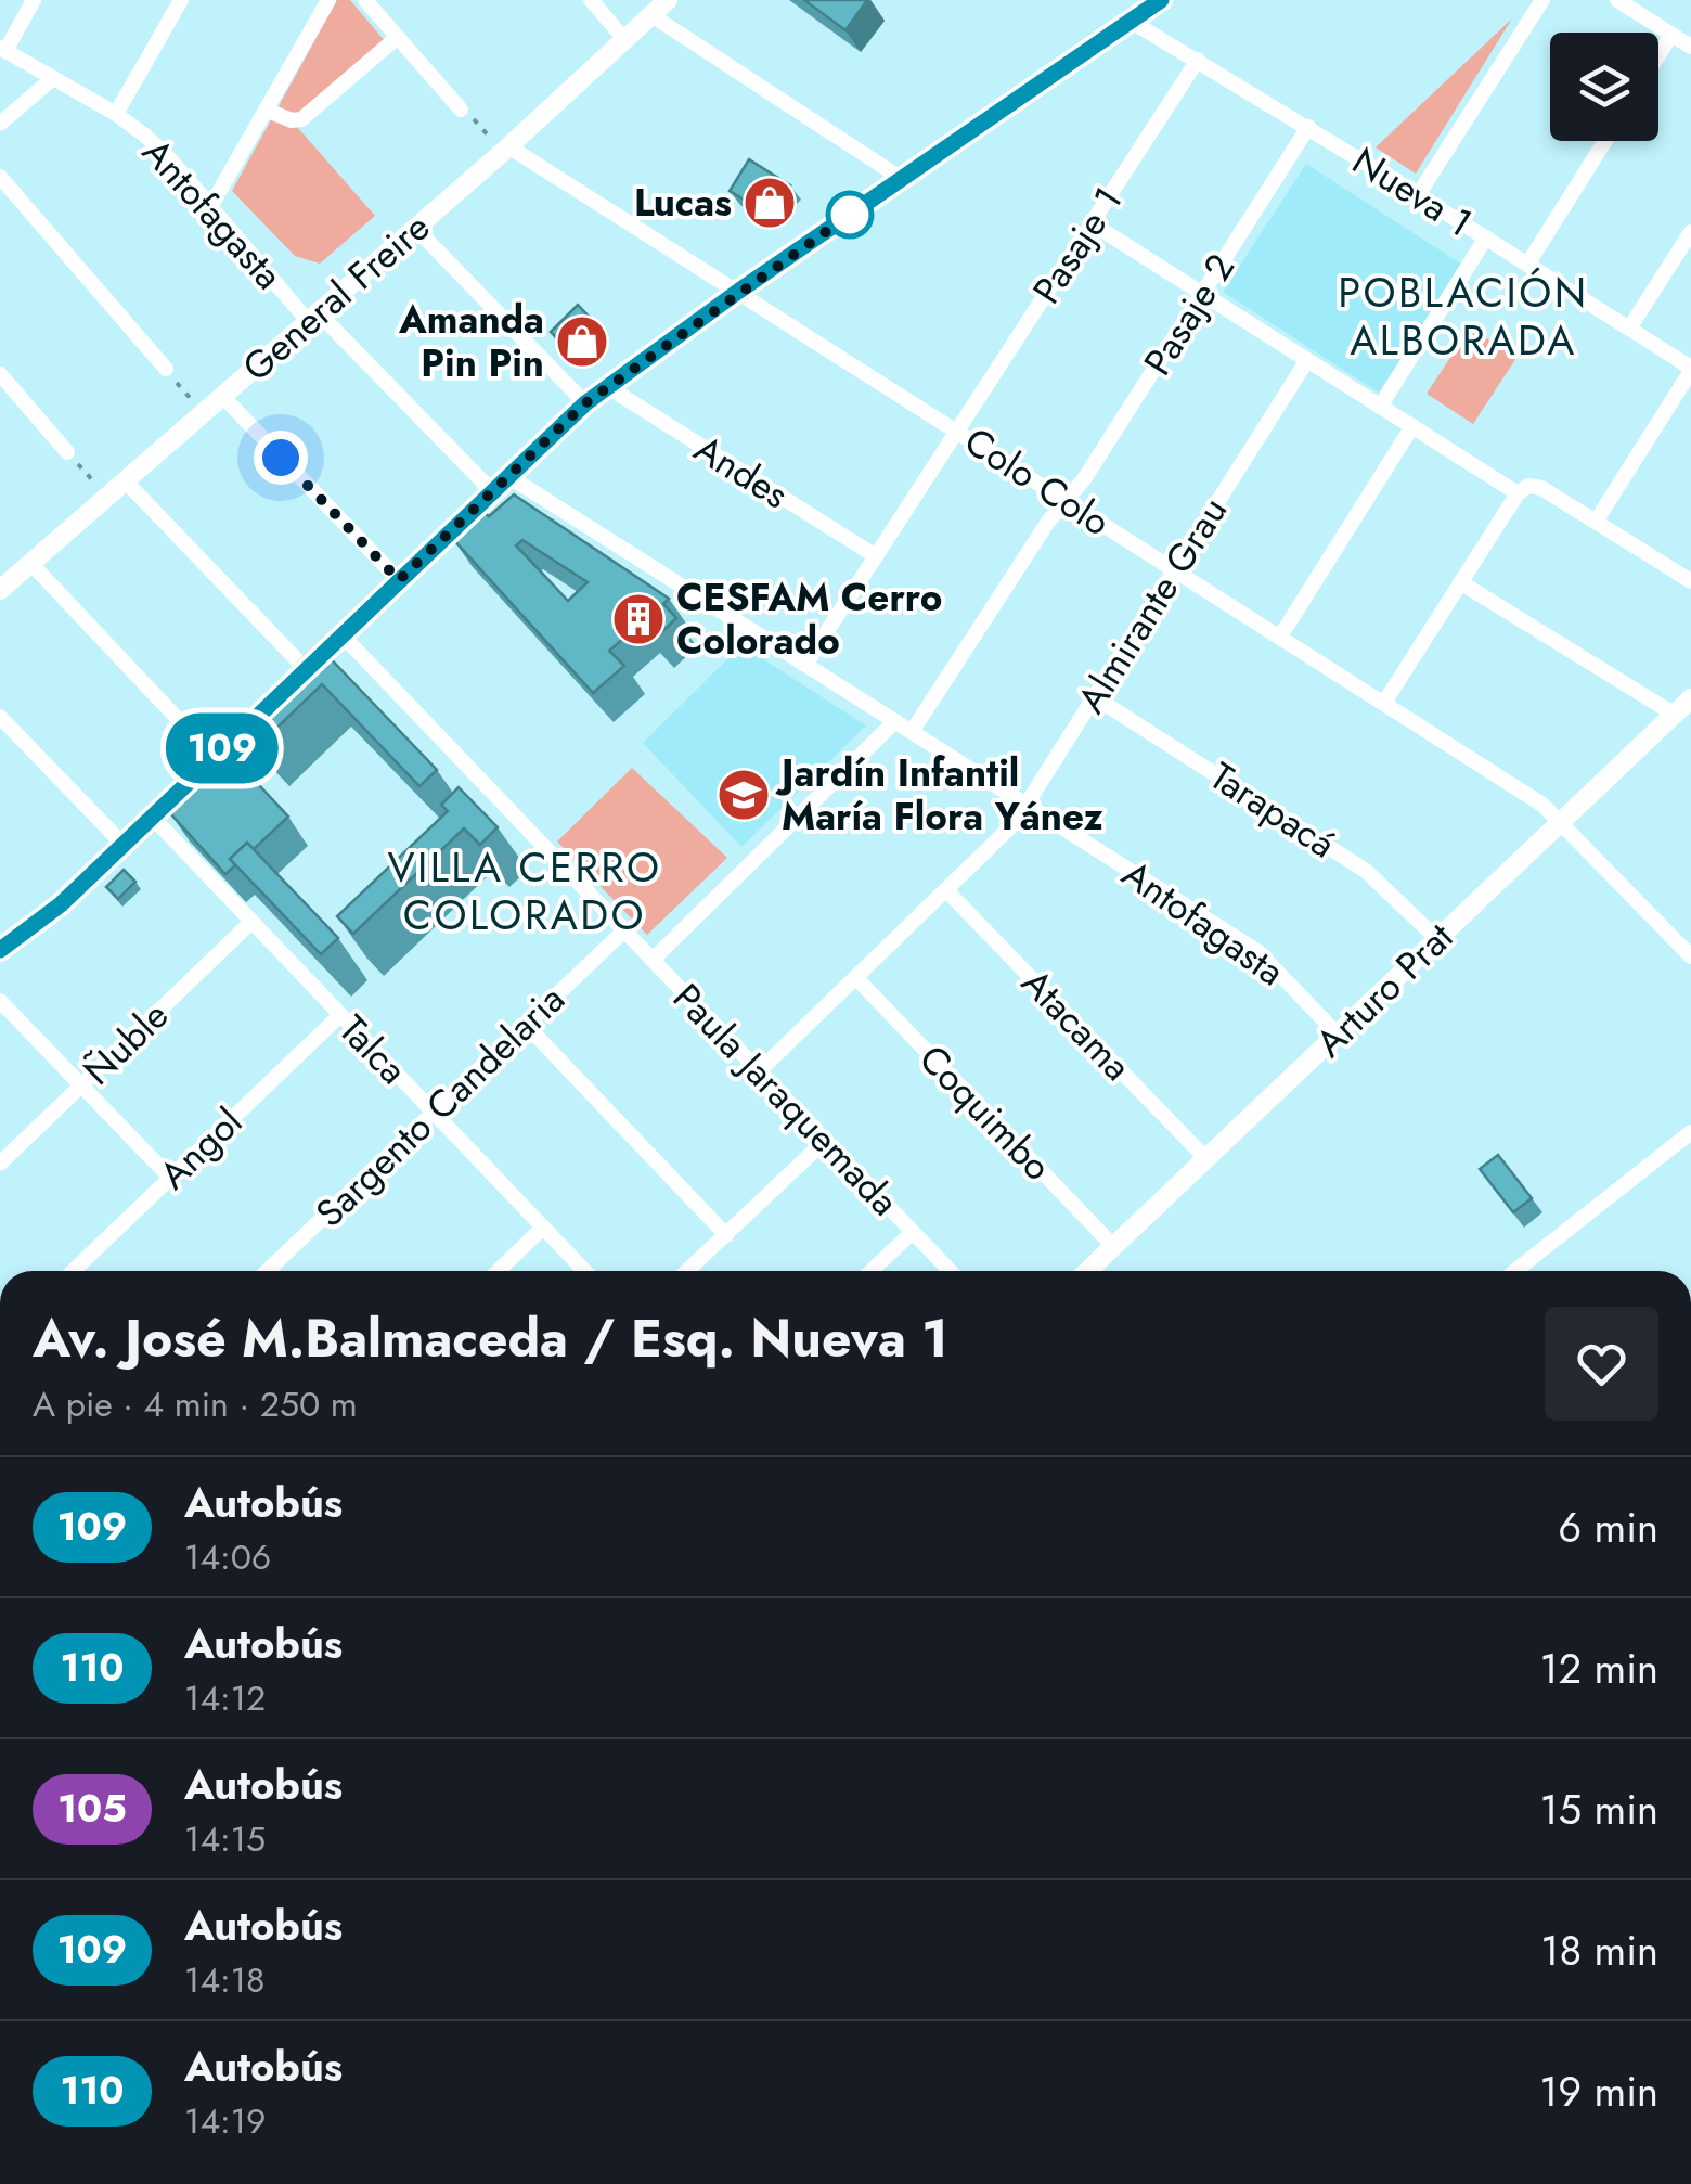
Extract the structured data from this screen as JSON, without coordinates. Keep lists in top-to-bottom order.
{
  "streets": {
    "street": [
      "Nueva 1",
      "Antofagasta",
      "Pasaje 1",
      "General Freire",
      "Pasaje 2",
      "Andes",
      "Colo Colo",
      "Almirante Grau",
      "Tarapacá",
      "Arturo Prat",
      "Atacama",
      "Ñuble",
      "Talca",
      "Paula Jaraquemada",
      "Sargento Candelaria",
      "Coquimbo",
      "Angol"
    ]
  },
  "crossings": [
    ["Nueva 1", "Pasaje 1"],
    ["Nueva 1", "Pasaje 2"],
    ["Antofagasta", "Pasaje 1"],
    ["Antofagasta", "General Freire"],
    ["Antofagasta", "Pasaje 2"],
    ["Antofagasta", "Almirante Grau"],
    ["Antofagasta", "Arturo Prat"],
    ["Pasaje 1", "Andes"],
    ["Pasaje 1", "Colo Colo"],
    ["General Freire", "Colo Colo"],
    ["Pasaje 2", "Colo Colo"],
    ["Colo Colo", "Almirante Grau"],
    ["Colo Colo", "Arturo Prat"],
    ["Almirante Grau", "Tarapacá"],
    ["Almirante Grau", "Atacama"],
    ["Almirante Grau", "Paula Jaraquemada"],
    ["Almirante Grau", "Coquimbo"],
    ["Tarapacá", "Arturo Prat"],
    ["Arturo Prat", "Atacama"],
    ["Arturo Prat", "Coquimbo"],
    ["Ñuble", "Talca"],
    ["Talca", "Sargento Candelaria"],
    ["Talca", "Angol"],
    ["Paula Jaraquemada", "Sargento Candelaria"]
  ],
  "districts": ["POBLACIÓN ALBORADA", "VILLA CERRO COLORADO"],
  "places": {
    "shop": ["Lucas", "Amanda Pin Pin"],
    "building": ["CESFAM Cerro Colorado"],
    "school or university": ["Jardín Infantil María Flora Yánez"]
  },
  "lines": ["bus line 109"],
  "page": {
    "on_map": "109",
    "heading": ["Av. José M.Balmaceda / Esq. Nueva 1", "A pie · 4 min · 250 m"],
    "list": [
      {
        "mark": "109",
        "name": "Autobús",
        "note": "14:06",
        "value": "6 min"
      },
      {
        "mark": "110",
        "name": "Autobús",
        "note": "14:12",
        "value": "12 min"
      },
      {
        "mark": "105",
        "name": "Autobús",
        "note": "14:15",
        "value": "15 min"
      },
      {
        "mark": "109",
        "name": "Autobús",
        "note": "14:18",
        "value": "18 min"
      },
      {
        "mark": "110",
        "name": "Autobús",
        "note": "14:19",
        "value": "19 min"
      }
    ]
  }
}
